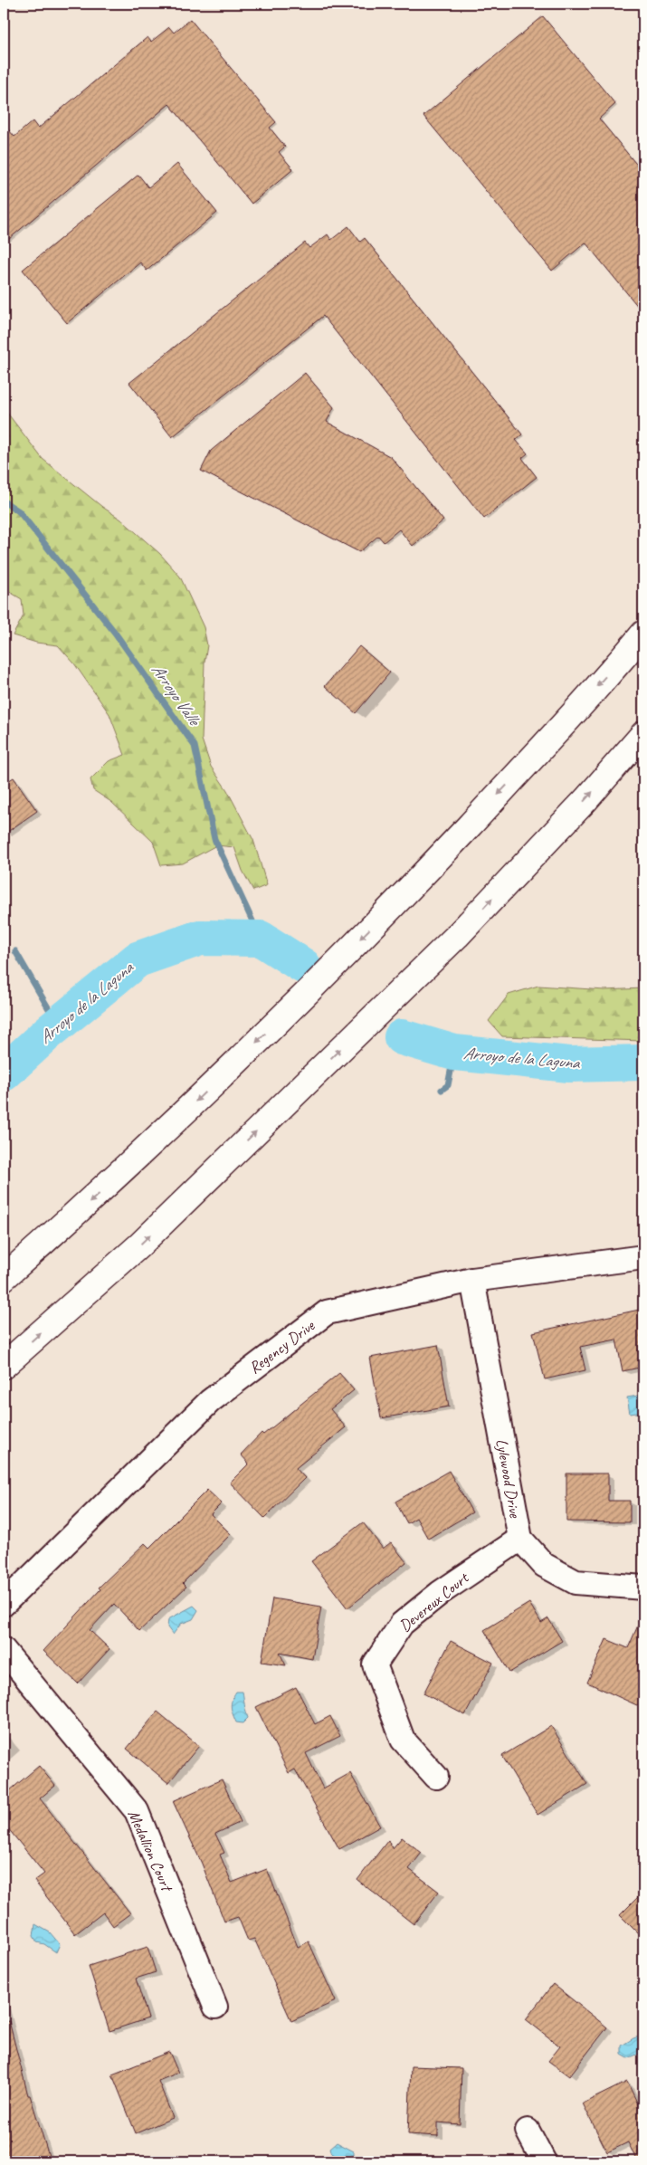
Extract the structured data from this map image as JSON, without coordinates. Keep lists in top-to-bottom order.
{
  "streets": {
    "street": [
      "Regency Drive",
      "Lylewood Drive",
      "Devereux Court",
      "Medallion Court"
    ]
  },
  "crossings": [
    ["Regency Drive", "Lylewood Drive"],
    ["Lylewood Drive", "Devereux Court"]
  ],
  "water": ["Arroyo Valle", "Arroyo de la Laguna"]
}
